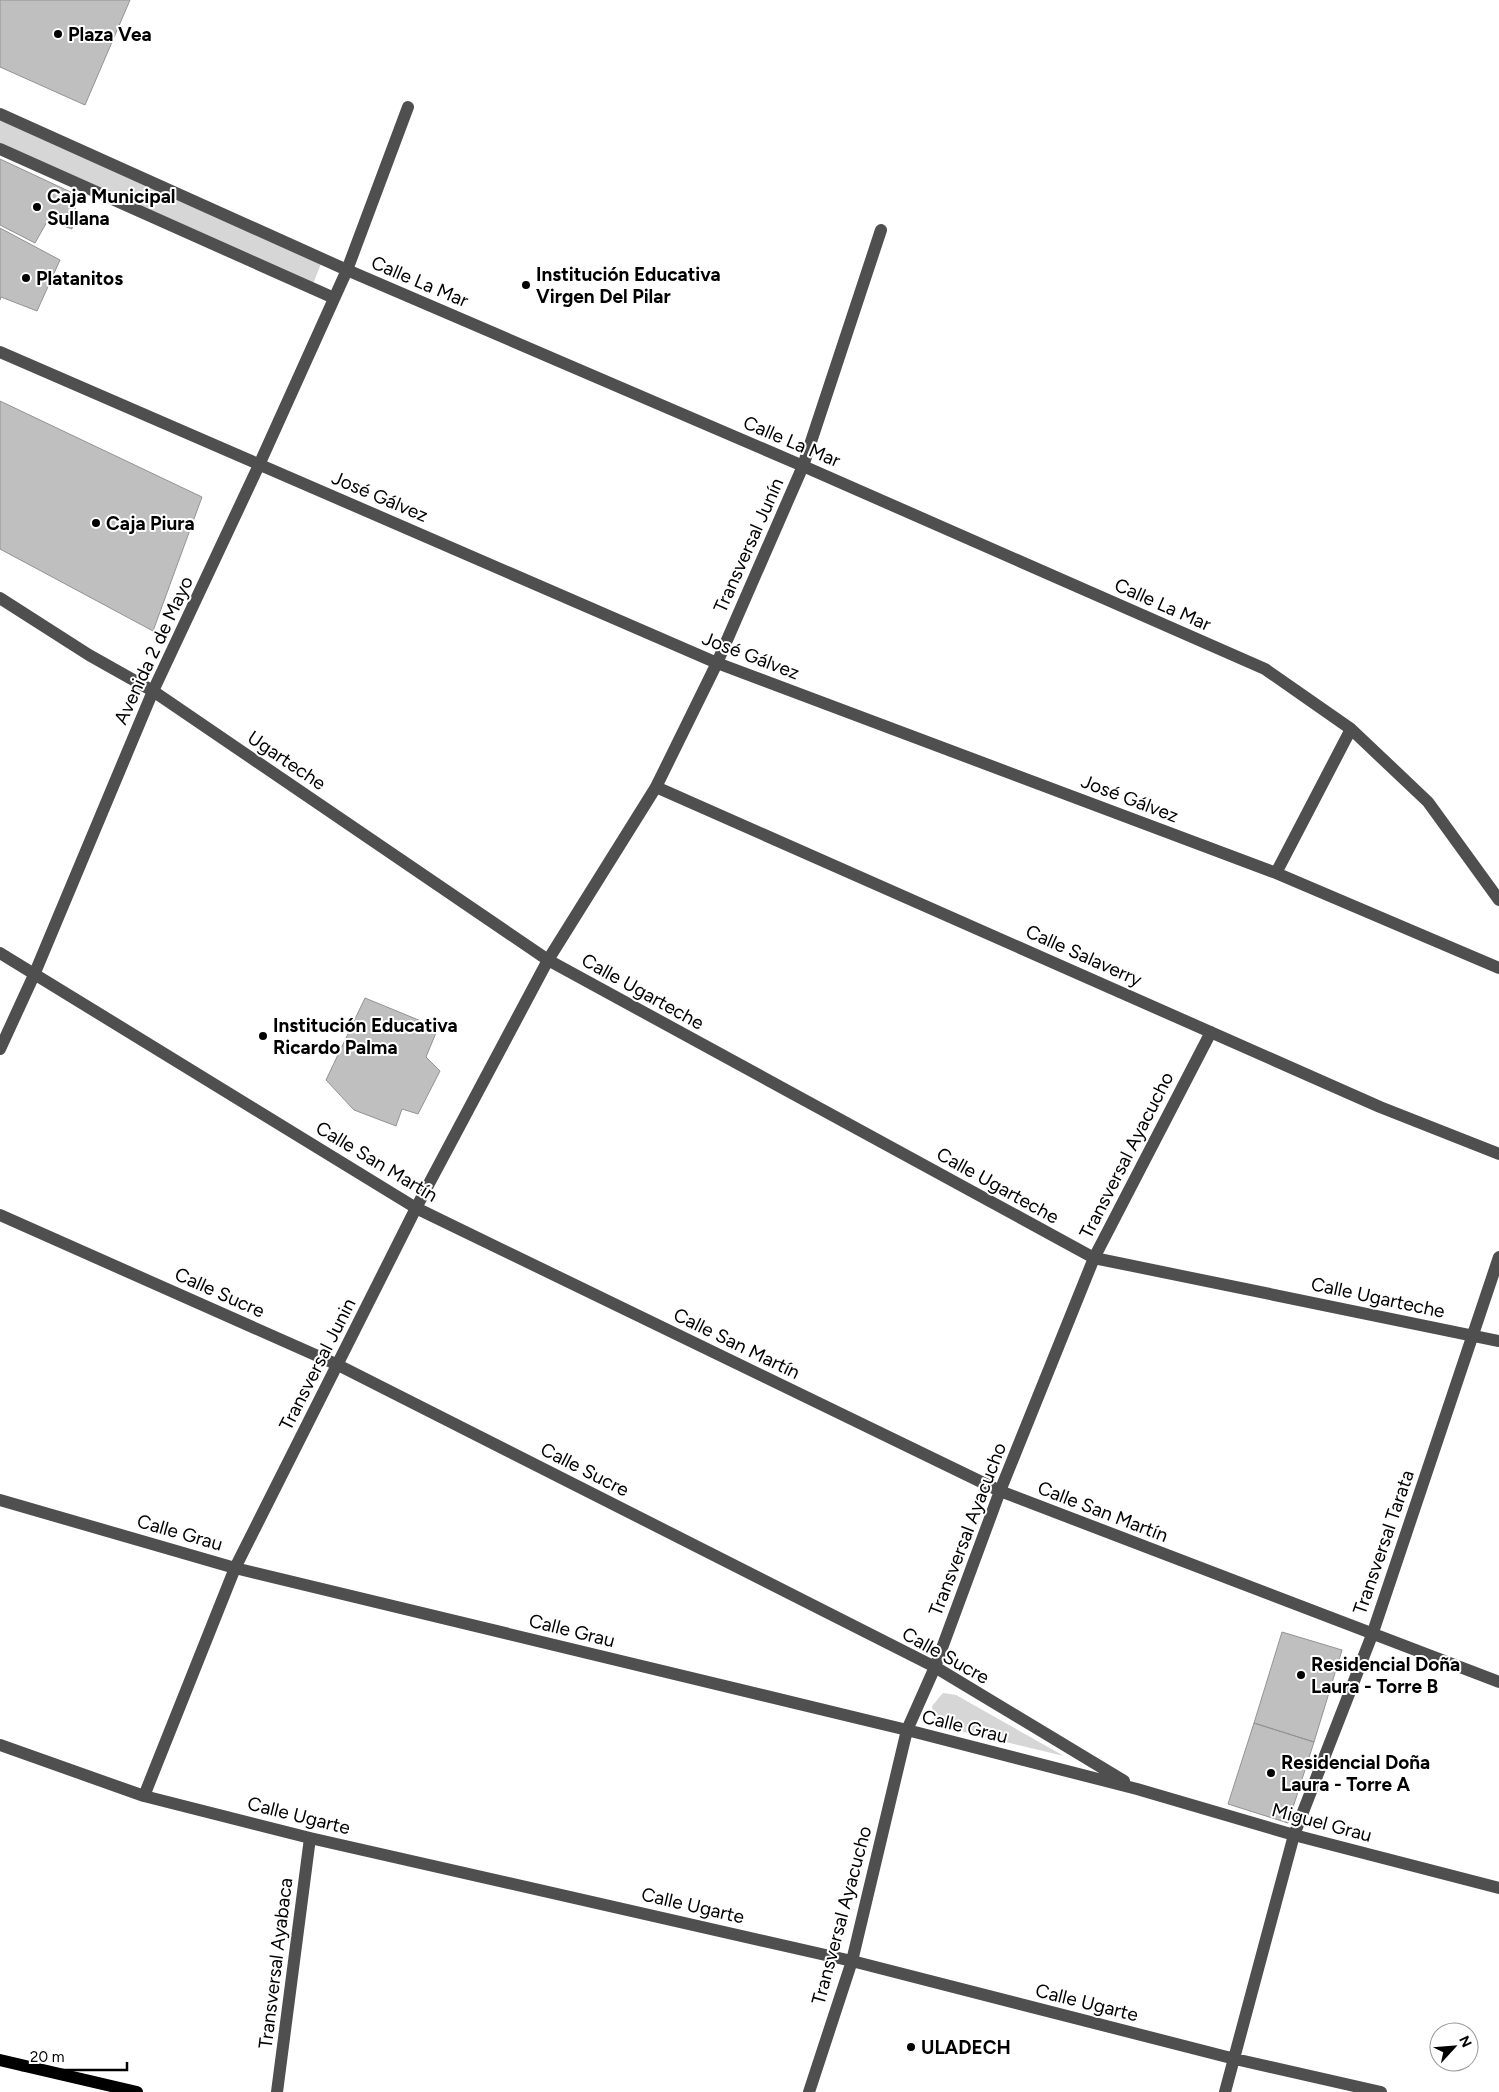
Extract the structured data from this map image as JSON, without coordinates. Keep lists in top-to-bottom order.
{
  "streets": {
    "street": [
      "Calle La Mar",
      "José Gálvez",
      "Transversal Junín",
      "Avenida 2 de Mayo",
      "Ugarteche",
      "Calle Salaverry",
      "Calle Ugarteche",
      "Transversal Ayacucho",
      "Calle San Martín",
      "Calle Sucre",
      "Transversal Junin",
      "Calle Grau",
      "Transversal Tarata",
      "Calle Ugarte",
      "Miguel Grau",
      "Transversal Ayabaca"
    ]
  },
  "crossings": [
    ["Calle La Mar", "Transversal Junín"],
    ["Calle La Mar", "Avenida 2 de Mayo"],
    ["José Gálvez", "Transversal Junín"],
    ["José Gálvez", "Avenida 2 de Mayo"],
    ["Transversal Junín", "Ugarteche"],
    ["Transversal Junín", "Calle Salaverry"],
    ["Transversal Junín", "Calle Ugarteche"],
    ["Transversal Junín", "Transversal Junin"],
    ["Avenida 2 de Mayo", "Ugarteche"],
    ["Avenida 2 de Mayo", "Calle San Martín"],
    ["Ugarteche", "Calle Ugarteche"],
    ["Ugarteche", "Transversal Junin"],
    ["Calle Salaverry", "Transversal Ayacucho"],
    ["Calle Ugarteche", "Transversal Ayacucho"],
    ["Calle Ugarteche", "Transversal Junin"],
    ["Calle Ugarteche", "Transversal Tarata"],
    ["Transversal Ayacucho", "Calle San Martín"],
    ["Transversal Ayacucho", "Calle Sucre"],
    ["Transversal Ayacucho", "Calle Grau"],
    ["Transversal Ayacucho", "Calle Ugarte"],
    ["Calle San Martín", "Transversal Junin"],
    ["Calle San Martín", "Transversal Tarata"],
    ["Calle Sucre", "Transversal Junin"],
    ["Calle Sucre", "Calle Grau"],
    ["Calle Sucre", "Miguel Grau"],
    ["Transversal Junin", "Calle Grau"],
    ["Transversal Junin", "Calle Ugarte"],
    ["Calle Grau", "Miguel Grau"],
    ["Transversal Tarata", "Calle Ugarte"],
    ["Transversal Tarata", "Miguel Grau"],
    ["Calle Ugarte", "Transversal Ayabaca"]
  ],
  "places": [
    "Plaza Vea",
    "Caja Municipal Sullana",
    "Platanitos",
    "Institución Educativa Virgen Del Pilar",
    "Caja Piura",
    "Institución Educativa Ricardo Palma",
    "Residencial Doña Laura - Torre B",
    "Residencial Doña Laura - Torre A",
    "ULADECH"
  ],
  "scale_bar": "20 m",
  "north": "top right"
}
